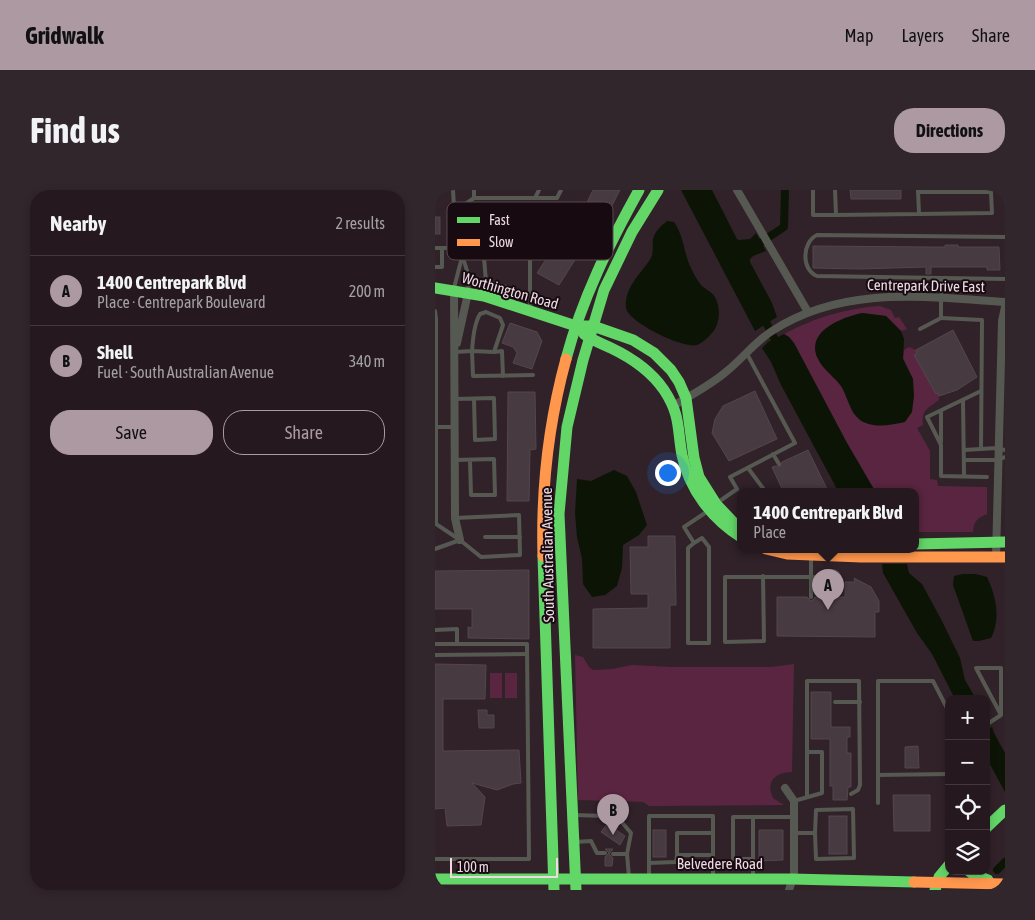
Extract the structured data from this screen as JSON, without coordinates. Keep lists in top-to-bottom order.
{
  "streets": {
    "main road": ["Worthington Road", "South Australian Avenue", "Belvedere Road"],
    "street": ["Centrepark Drive East"]
  },
  "crossings": [
    ["Worthington Road", "South Australian Avenue"],
    ["South Australian Avenue", "Belvedere Road"]
  ],
  "legend": ["Fast", "Slow"],
  "scale_bar": "100 m",
  "page": {
    "header": "Gridwalk",
    "nav": ["Map", "Layers", "Share"],
    "buttons": [
      "Directions",
      ["Save", "Share"]
    ],
    "title": "Find us",
    "heading": ["Nearby", "2 results"],
    "list": [
      {
        "mark": "A",
        "name": "1400 Centrepark Blvd",
        "note": "Place · Centrepark Boulevard",
        "value": "200 m"
      },
      {
        "mark": "B",
        "name": "Shell",
        "note": "Fuel · South Australian Avenue",
        "value": "340 m"
      }
    ],
    "popup": ["1400 Centrepark Blvd", "Place"],
    "pins": ["A", "B"],
    "map_buttons": ["+", "−"],
    "scale": "100 m"
  }
}
